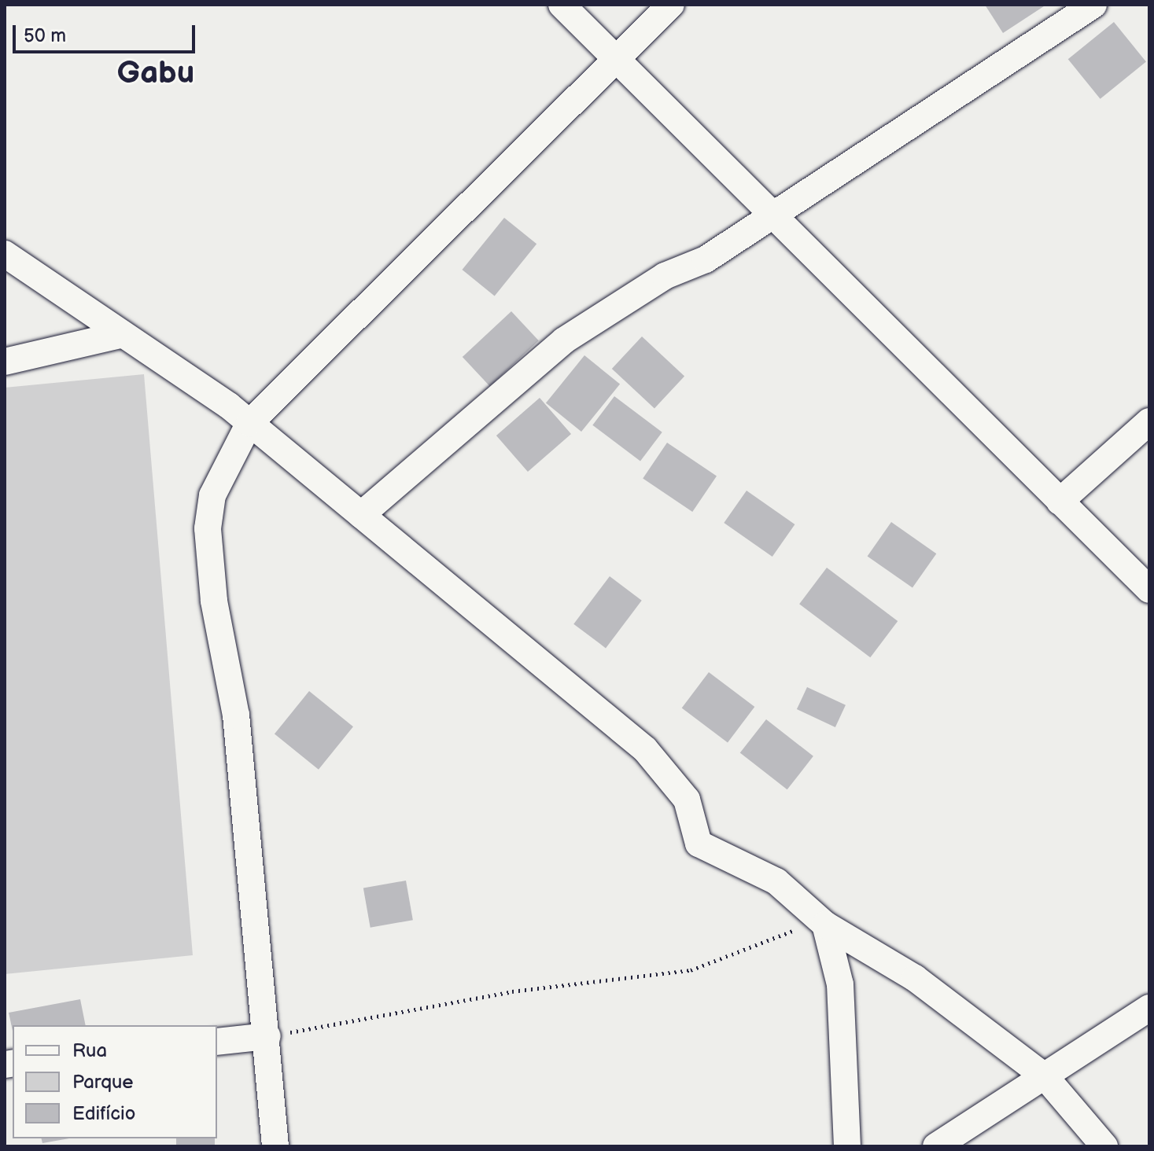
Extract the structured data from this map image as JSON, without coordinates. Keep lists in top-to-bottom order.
{
  "districts": ["Gabu"],
  "legend": ["Rua", "Parque", "Edifício"],
  "scale_bar": "50 m"
}
